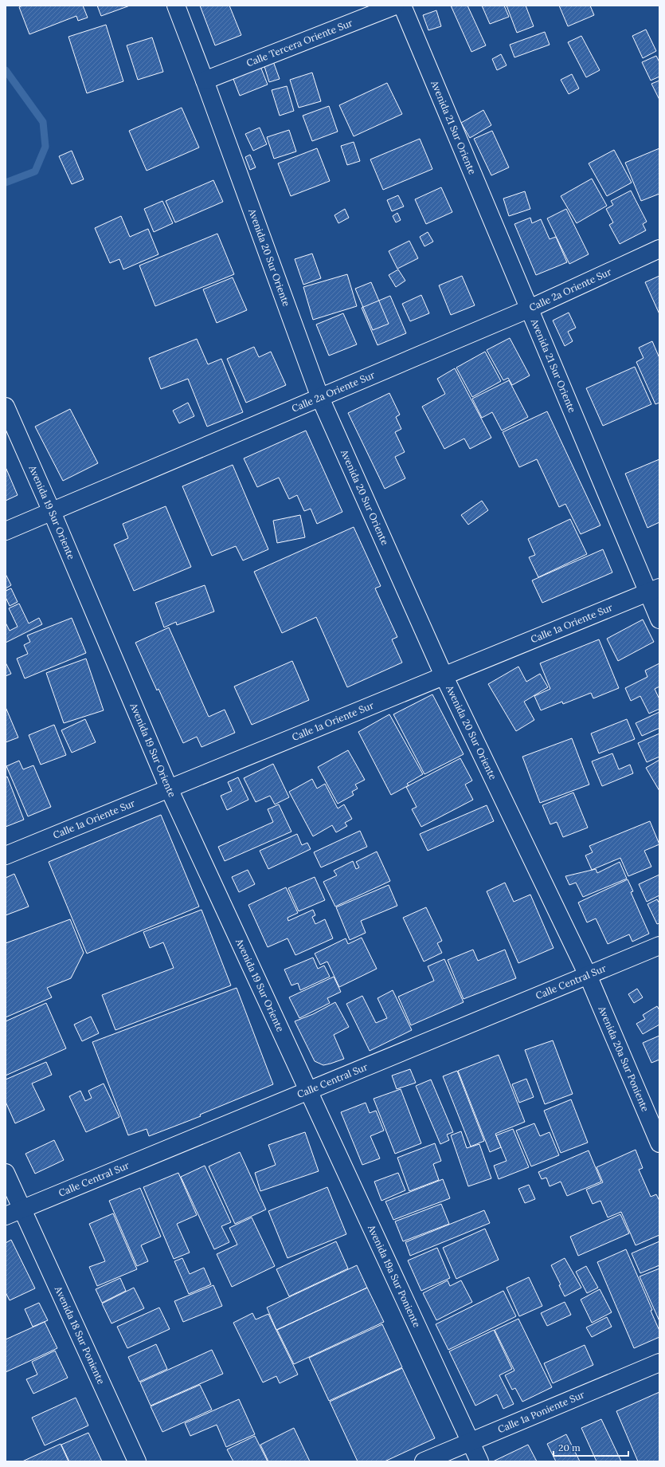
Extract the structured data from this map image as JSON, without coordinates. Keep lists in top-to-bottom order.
{
  "streets": {
    "street": [
      "Calle Tercera Oriente Sur",
      "Avenida 21 Sur Oriente",
      "Avenida 20 Sur Oriente",
      "Calle 2a Oriente Sur",
      "Avenida 19 Sur Oriente",
      "Calle 1a Oriente Sur",
      "Calle Central Sur",
      "Avenida 20a Sur Poniente",
      "Avenida 19a Sur Poniente",
      "Avenida 18 Sur Poniente",
      "Calle 1a Poniente Sur"
    ]
  },
  "crossings": [
    ["Calle Tercera Oriente Sur", "Avenida 20 Sur Oriente"],
    ["Avenida 21 Sur Oriente", "Calle 2a Oriente Sur"],
    ["Avenida 21 Sur Oriente", "Calle 1a Oriente Sur"],
    ["Avenida 20 Sur Oriente", "Calle 2a Oriente Sur"],
    ["Avenida 20 Sur Oriente", "Calle 1a Oriente Sur"],
    ["Avenida 20 Sur Oriente", "Calle Central Sur"],
    ["Avenida 20 Sur Oriente", "Avenida 20a Sur Poniente"],
    ["Calle 2a Oriente Sur", "Avenida 19 Sur Oriente"],
    ["Avenida 19 Sur Oriente", "Calle 1a Oriente Sur"],
    ["Avenida 19 Sur Oriente", "Calle Central Sur"],
    ["Avenida 19 Sur Oriente", "Avenida 19a Sur Poniente"],
    ["Calle Central Sur", "Avenida 20a Sur Poniente"],
    ["Calle Central Sur", "Avenida 19a Sur Poniente"],
    ["Calle Central Sur", "Avenida 18 Sur Poniente"],
    ["Avenida 19a Sur Poniente", "Calle 1a Poniente Sur"]
  ],
  "scale_bar": "20 m"
}
